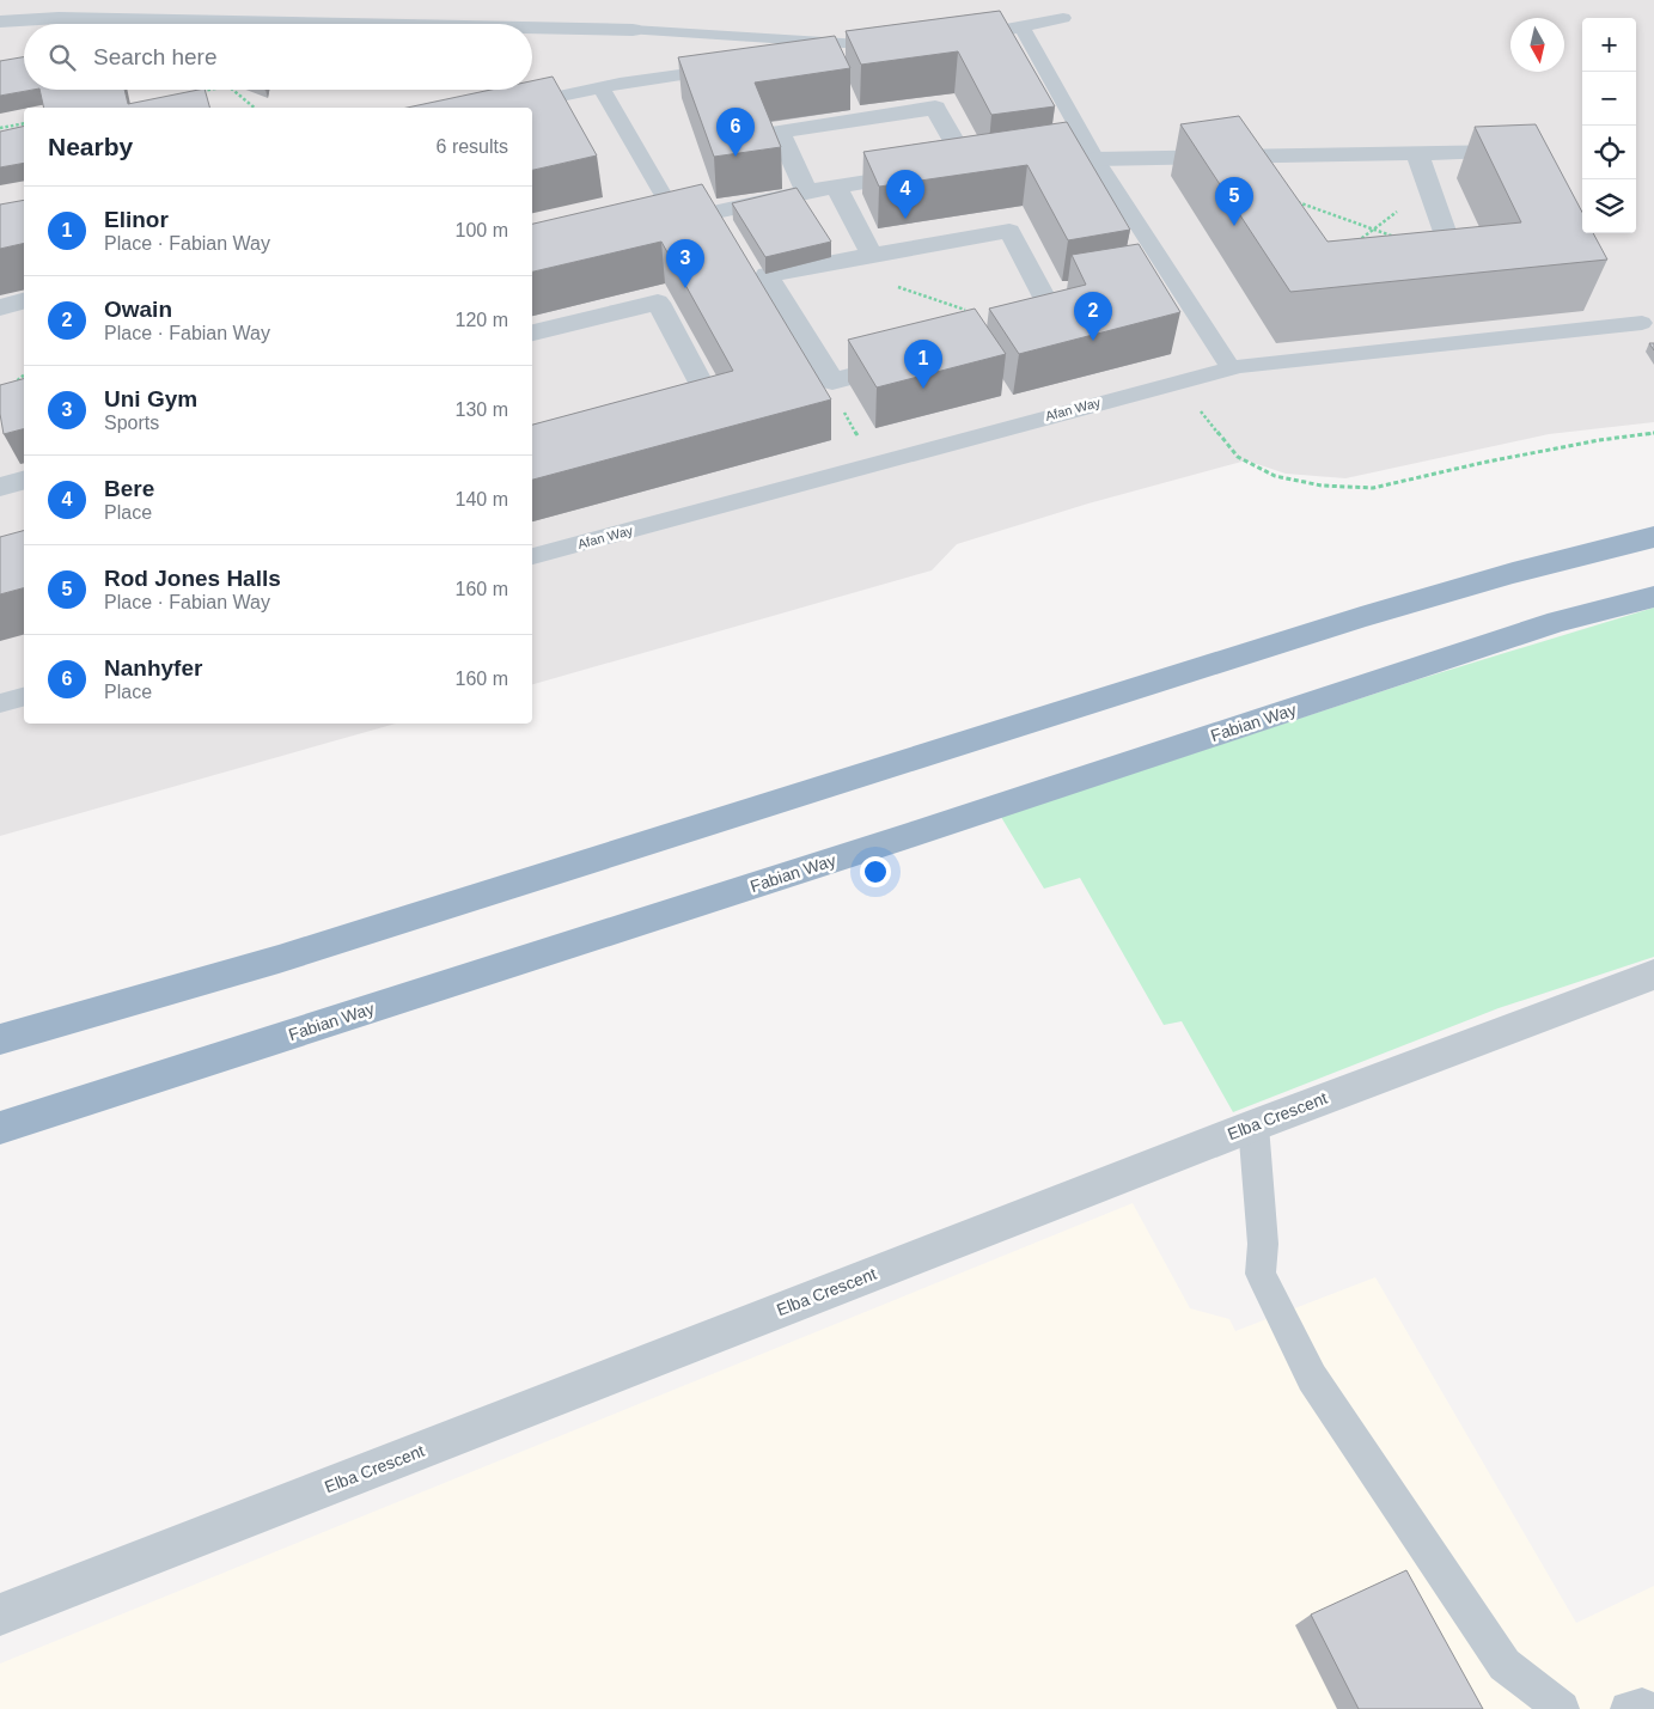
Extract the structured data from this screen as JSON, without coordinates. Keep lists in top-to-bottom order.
{
  "streets": {
    "highway": ["Fabian Way"],
    "street": ["Elba Crescent"],
    "lane": ["Afan Way"]
  },
  "north": "bottom",
  "page": {
    "map_buttons": ["+", "−"],
    "search": "Search here",
    "pins": [
      "6",
      "4",
      "5",
      "3",
      "2",
      "1"
    ],
    "heading": ["Nearby", "6 results"],
    "list": [
      {
        "mark": "1",
        "name": "Elinor",
        "note": "Place · Fabian Way",
        "value": "100 m"
      },
      {
        "mark": "2",
        "name": "Owain",
        "note": "Place · Fabian Way",
        "value": "120 m"
      },
      {
        "mark": "3",
        "name": "Uni Gym",
        "note": "Sports",
        "value": "130 m"
      },
      {
        "mark": "4",
        "name": "Bere",
        "note": "Place",
        "value": "140 m"
      },
      {
        "mark": "5",
        "name": "Rod Jones Halls",
        "note": "Place · Fabian Way",
        "value": "160 m"
      },
      {
        "mark": "6",
        "name": "Nanhyfer",
        "note": "Place",
        "value": "160 m"
      }
    ]
  }
}
